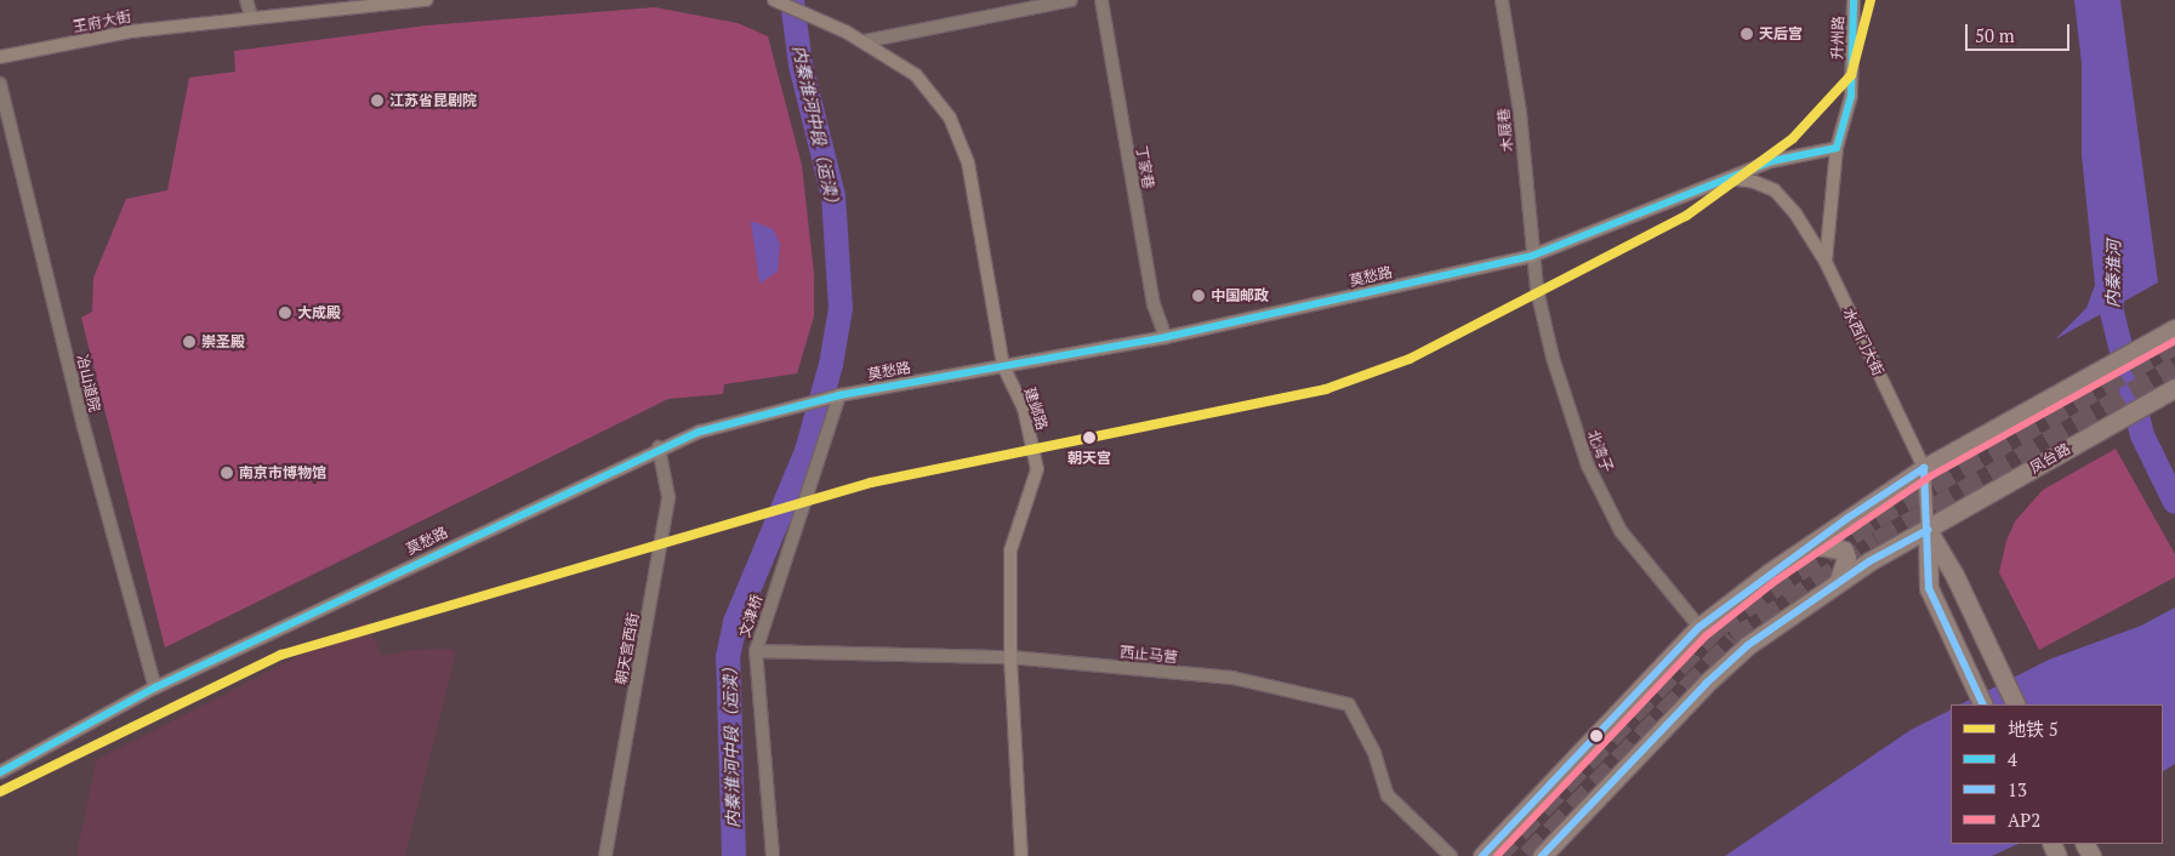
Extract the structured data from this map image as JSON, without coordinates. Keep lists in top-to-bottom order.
{
  "streets": {
    "main road": [
      "王府大街",
      "升州路",
      "莫愁路",
      "水西门大街",
      "建邺路",
      "凤台路"
    ],
    "street": [
      "木屐巷",
      "丁家巷",
      "冶山道院",
      "北湾子",
      "文津桥",
      "朝天宫西街",
      "西止马营"
    ]
  },
  "crossings": [
    ["升州路", "莫愁路"],
    ["木屐巷", "莫愁路"],
    ["木屐巷", "北湾子"],
    ["丁家巷", "莫愁路"],
    ["莫愁路", "水西门大街"],
    ["莫愁路", "冶山道院"],
    ["莫愁路", "建邺路"],
    ["莫愁路", "北湾子"],
    ["莫愁路", "文津桥"],
    ["莫愁路", "朝天宫西街"],
    ["水西门大街", "凤台路"],
    ["建邺路", "西止马营"],
    ["文津桥", "西止马营"]
  ],
  "water": ["内秦淮河中段（运渎）", "内秦淮河"],
  "places": [
    "天后宫",
    "江苏省昆剧院",
    "中国邮政",
    "大成殿",
    "崇圣殿",
    "朝天宫",
    "南京市博物馆"
  ],
  "lines": [
    "metro line 5",
    "transit line 4",
    "transit line AP2",
    "transit line 13"
  ],
  "legend": [
    "地铁 5",
    "4",
    "13",
    "AP2"
  ],
  "scale_bar": "50 m"
}
